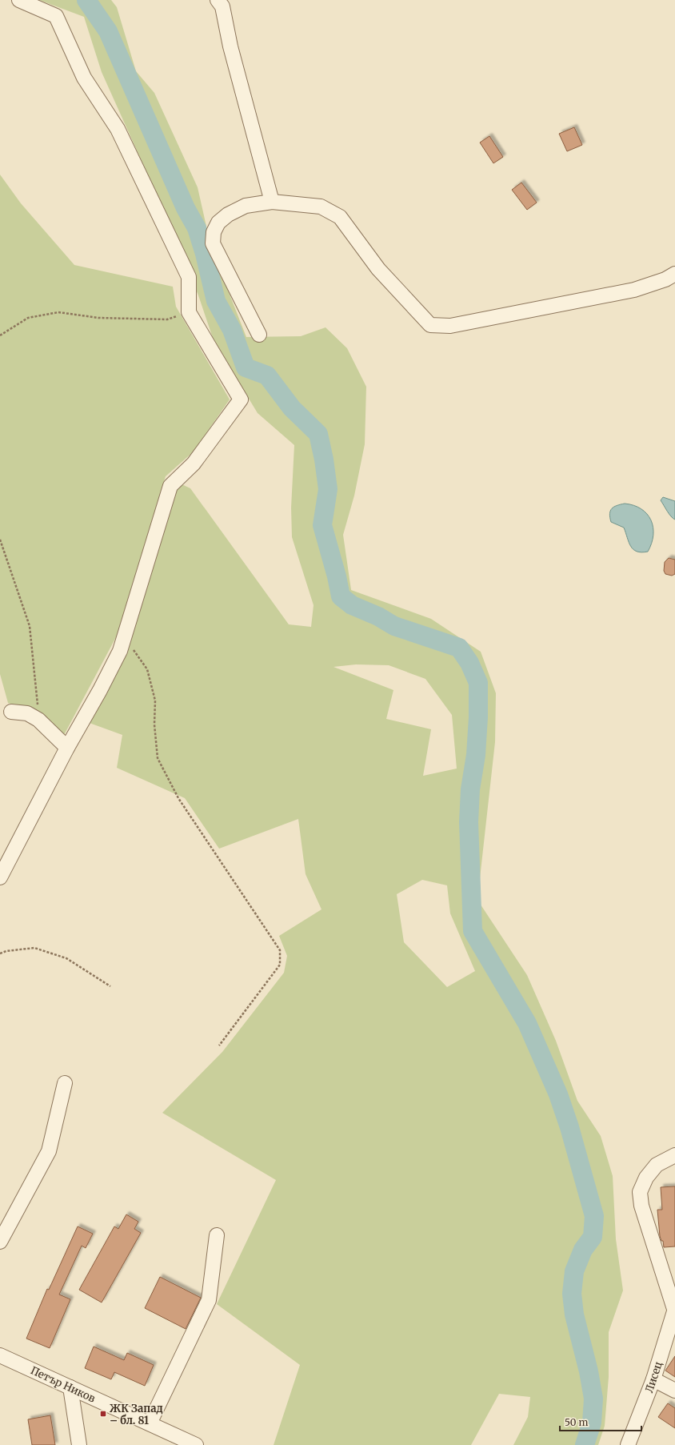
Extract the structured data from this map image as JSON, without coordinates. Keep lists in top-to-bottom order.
{
  "streets": {
    "street": ["Лисец", "Петър Ников"]
  },
  "places": {
    "transit": ["ЖК Запад – бл. 81"]
  },
  "scale_bar": "50 m"
}
